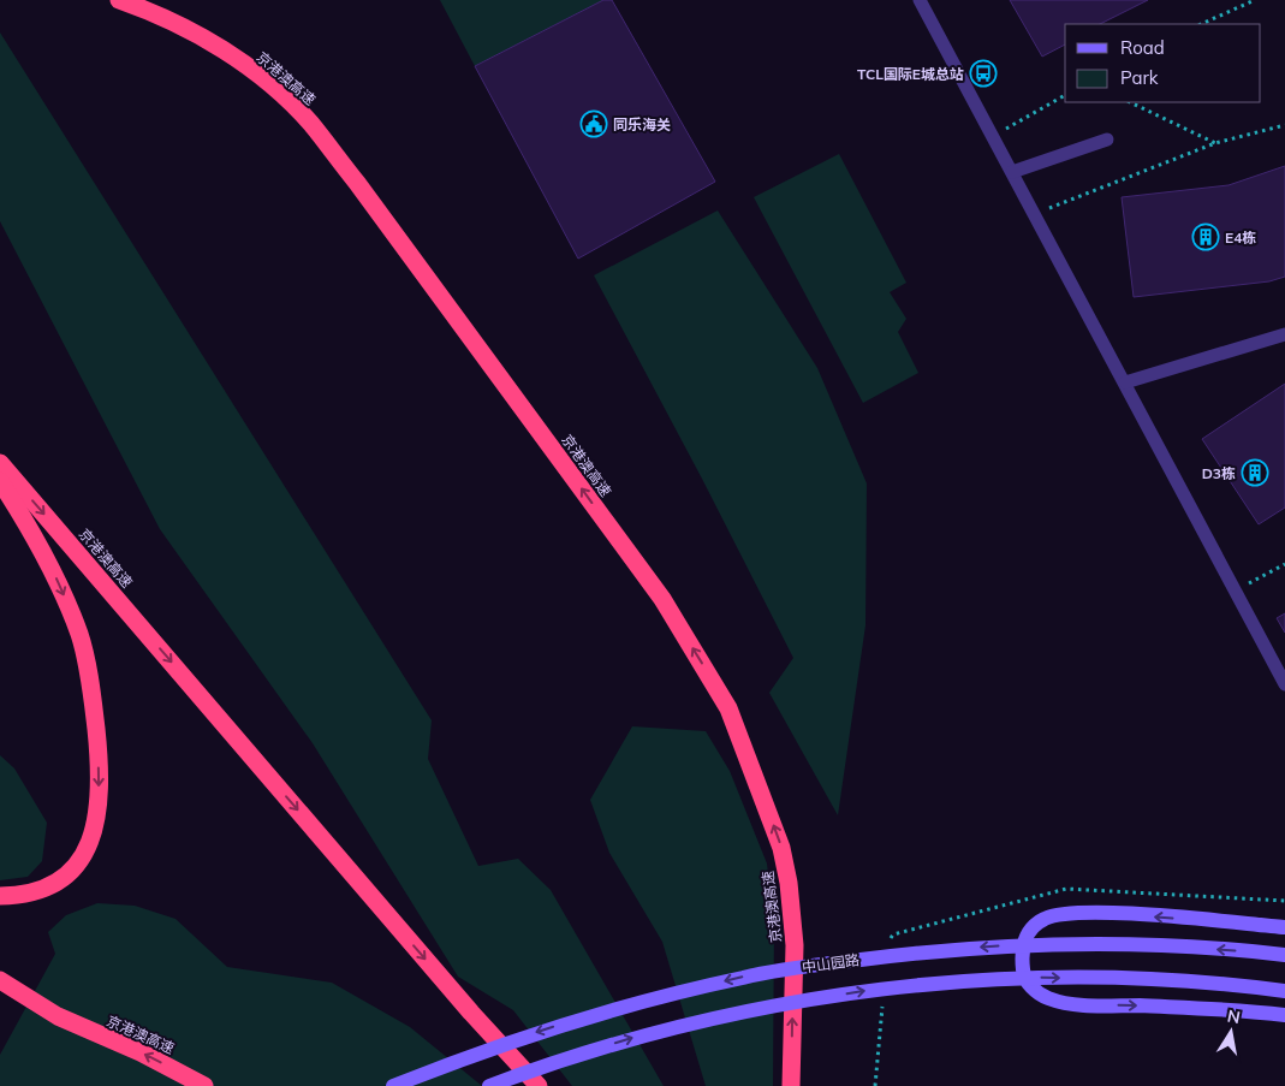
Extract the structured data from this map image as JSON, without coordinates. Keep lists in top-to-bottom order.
{
  "streets": {
    "highway": ["京港澳高速"],
    "main road": ["中山园路"]
  },
  "places": {
    "bus stop": ["TCL国际E城总站"],
    "public building": ["同乐海关"],
    "building": ["E4栋", "D3栋"]
  },
  "legend": ["Road", "Park"],
  "north": "top"
}
